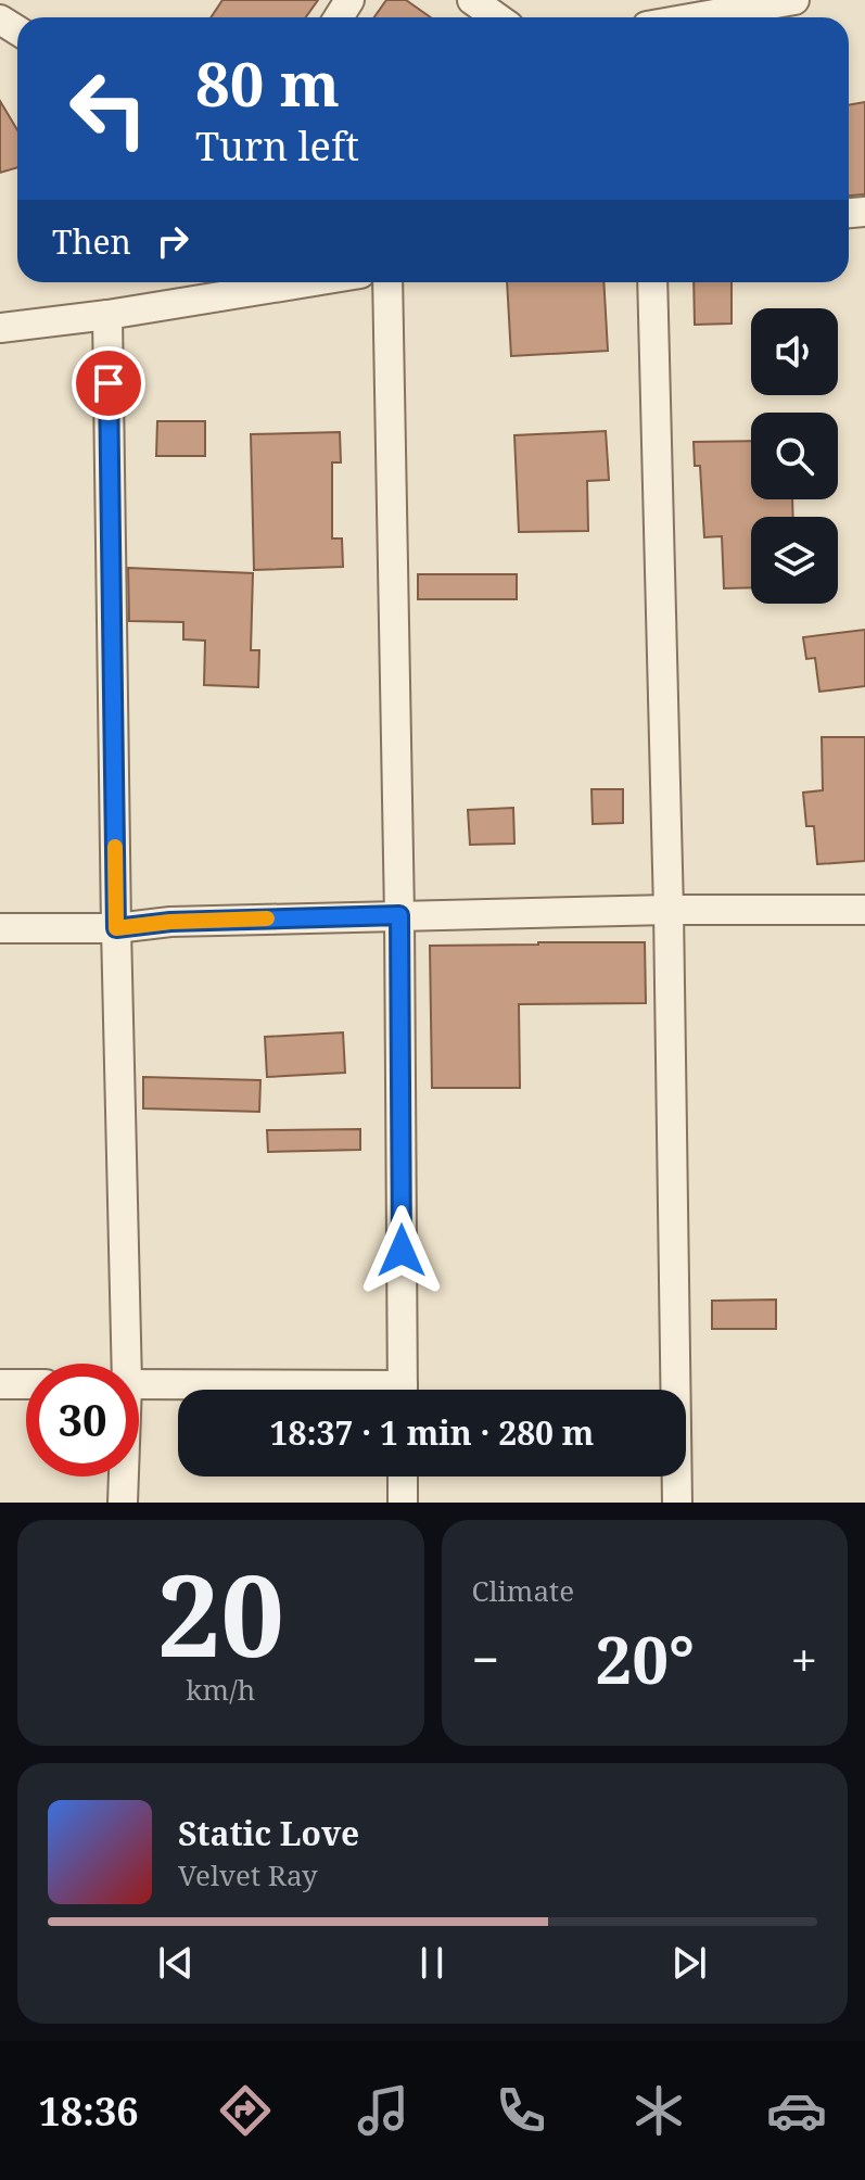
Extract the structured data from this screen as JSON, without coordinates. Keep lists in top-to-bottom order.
{
  "page": {
    "turn": ["80 m", "Turn left"],
    "then": "Then",
    "limit": "30",
    "trip": "18:37 · 1 min · 280 m",
    "tile": [
      ["20", "km/h"],
      "Climate"
    ],
    "heat": ["−", "20°", "+"],
    "song": ["Static Love", "Velvet Ray"],
    "tabs": "18:36"
  }
}
